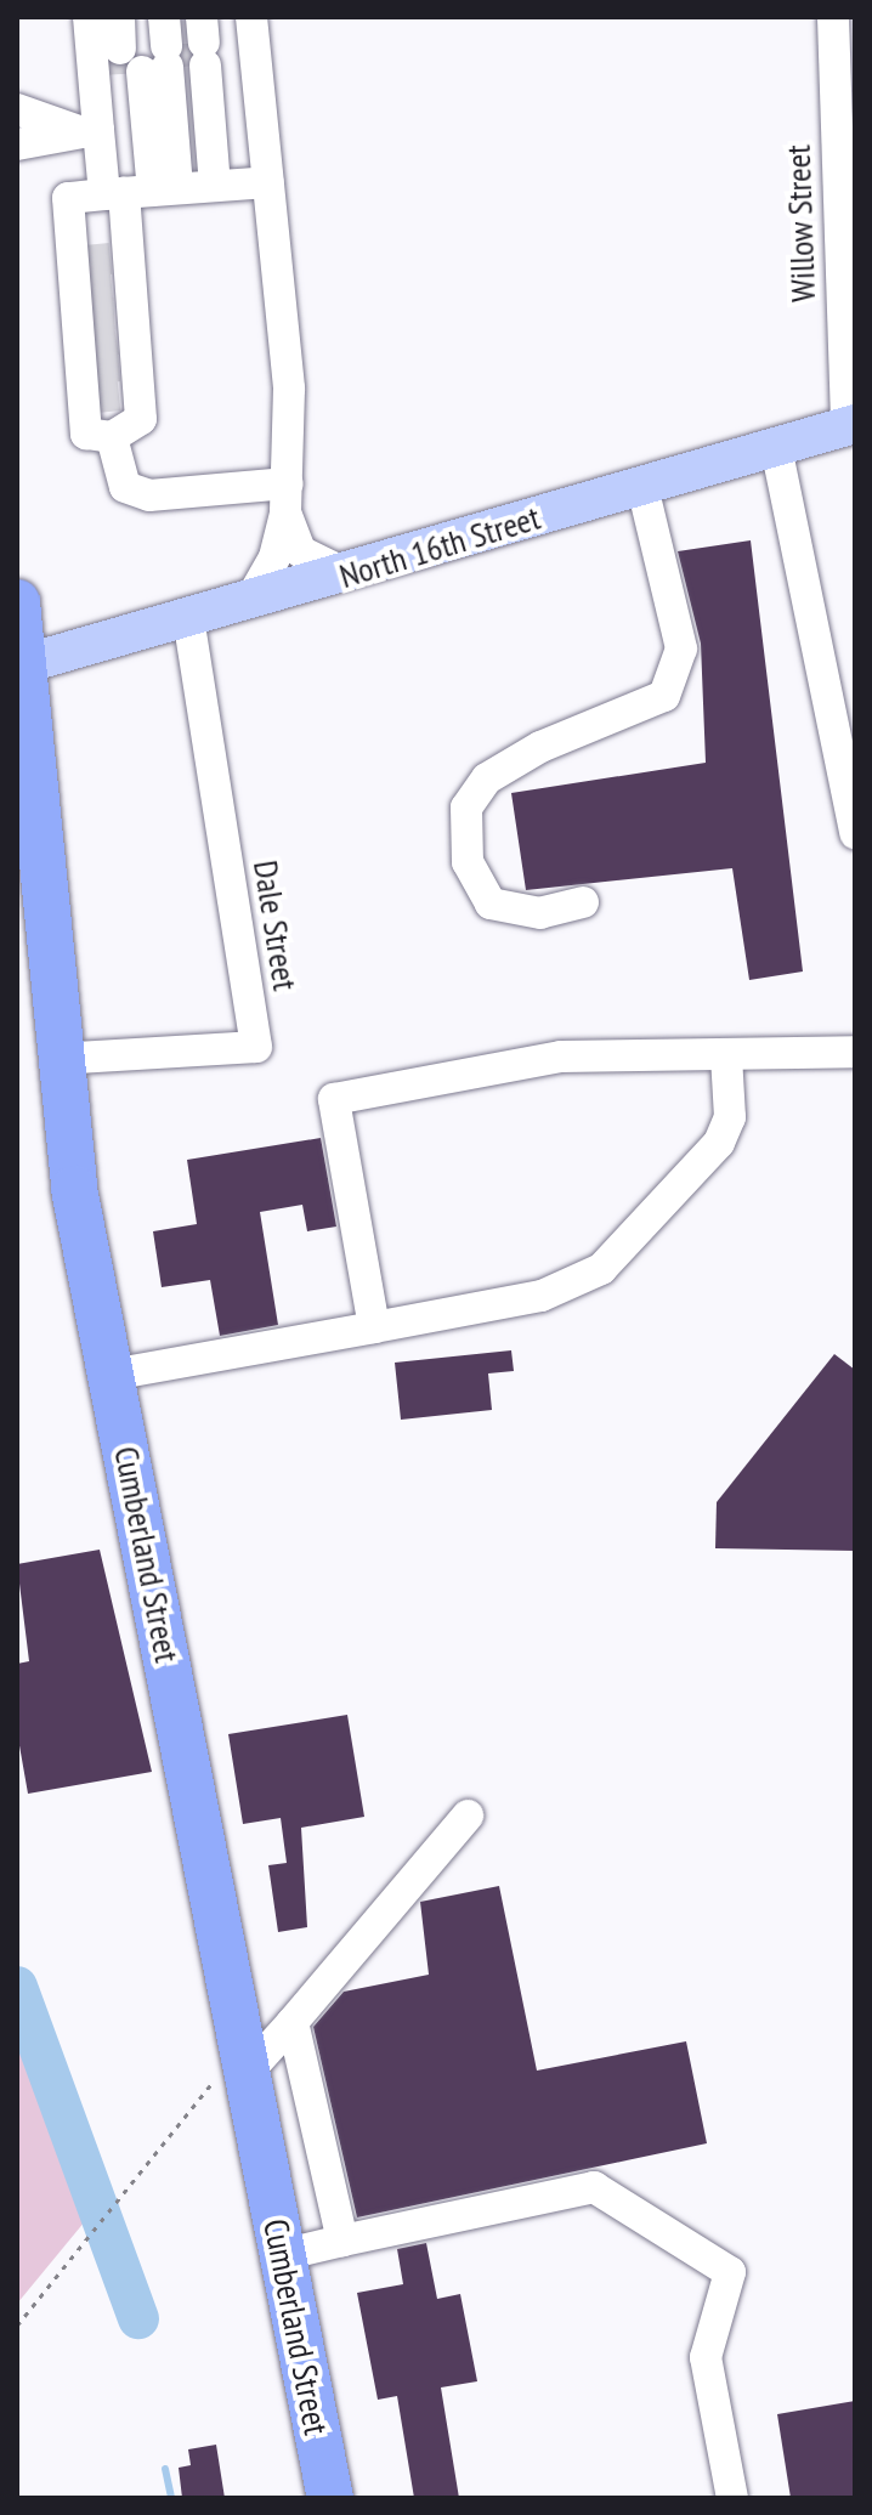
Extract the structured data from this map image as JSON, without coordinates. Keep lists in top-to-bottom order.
{
  "streets": {
    "highway": ["Cumberland Street"],
    "main road": ["North 16th Street"],
    "street": ["Willow Street", "Dale Street"]
  },
  "crossings": [
    ["Willow Street", "North 16th Street"],
    ["North 16th Street", "Dale Street"],
    ["North 16th Street", "Cumberland Street"],
    ["Dale Street", "Cumberland Street"]
  ]
}
